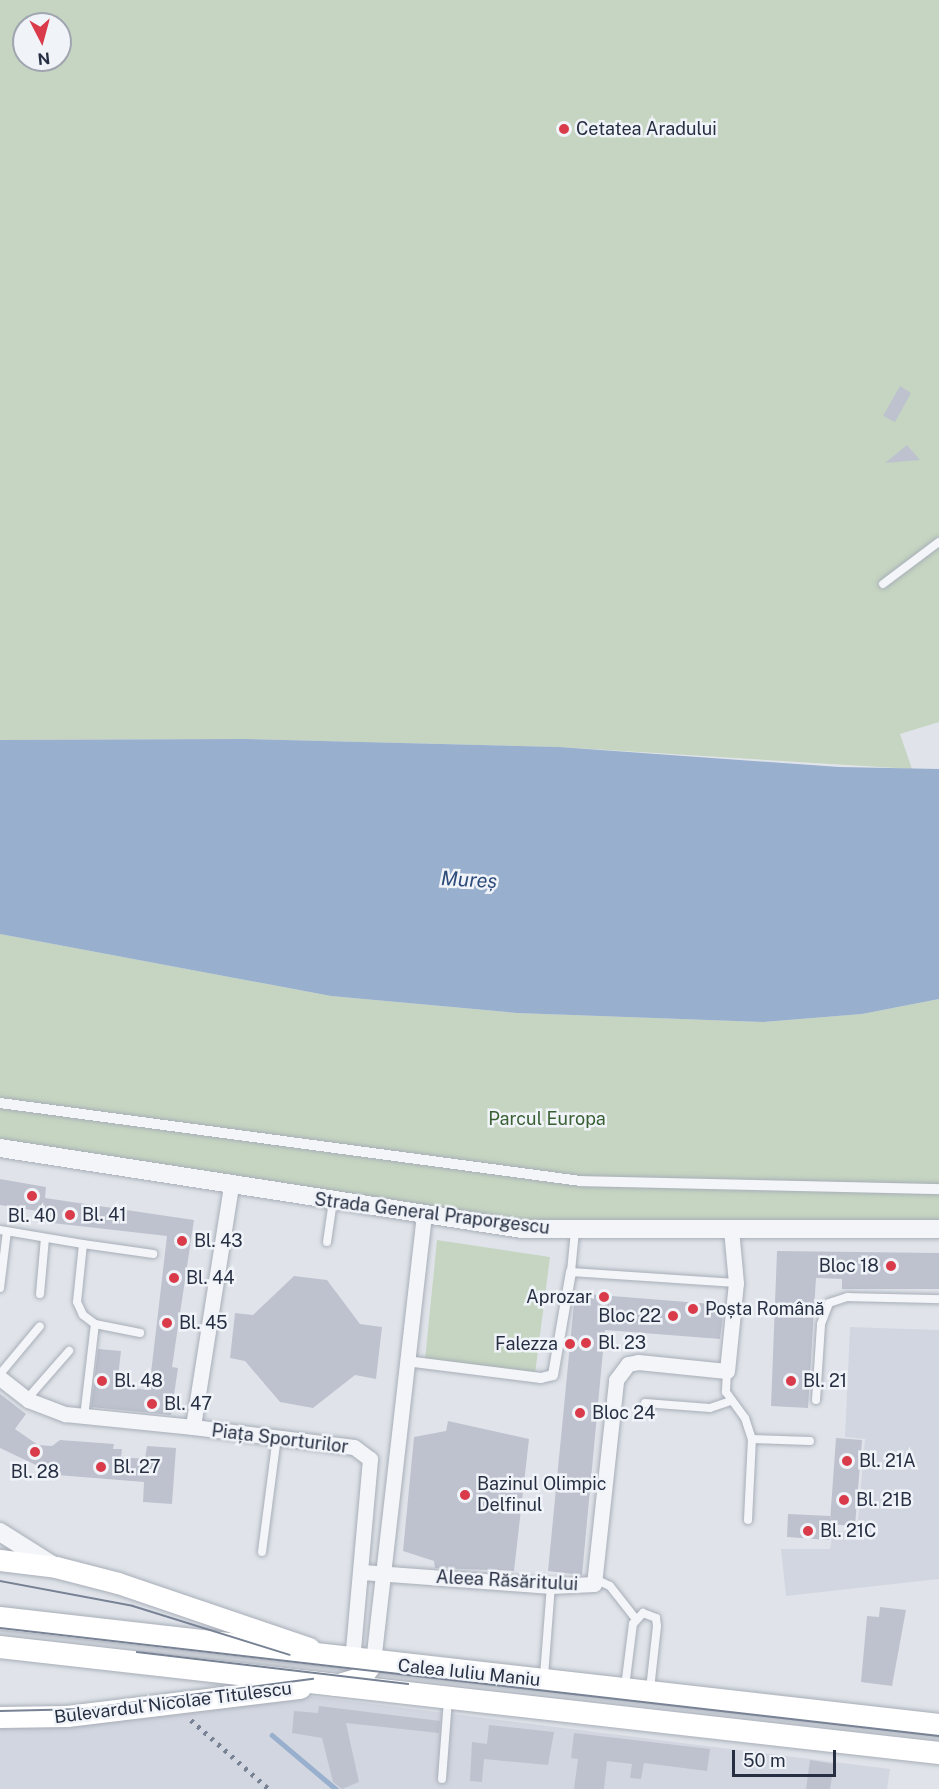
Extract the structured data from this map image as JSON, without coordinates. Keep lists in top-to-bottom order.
{
  "streets": {
    "main road": ["Calea Iuliu Maniu", "Bulevardul Nicolae Titulescu"],
    "street": ["Strada General Praporgescu", "Piața Sporturilor", "Aleea Răsăritului"]
  },
  "crossings": [
    ["Strada General Praporgescu", "Piața Sporturilor"],
    ["Piața Sporturilor", "Aleea Răsăritului"],
    ["Piața Sporturilor", "Calea Iuliu Maniu"],
    ["Piața Sporturilor", "Bulevardul Nicolae Titulescu"],
    ["Calea Iuliu Maniu", "Bulevardul Nicolae Titulescu"]
  ],
  "water": ["Mureș"],
  "parks": ["Parcul Europa"],
  "places": [
    "Cetatea Aradului",
    "Bl. 40",
    "Bl. 41",
    "Bl. 43",
    "Bloc 18",
    "Bl. 44",
    "Aprozar",
    "Poșta Română",
    "Bloc 22",
    "Bl. 45",
    "Bl. 23",
    "Falezza",
    "Bl. 48",
    "Bl. 21",
    "Bl. 47",
    "Bloc 24",
    "Bl. 28",
    "Bl. 21A",
    "Bl. 27",
    "Bazinul Olimpic Delfinul",
    "Bl. 21B",
    "Bl. 21C"
  ],
  "scale_bar": "50 m",
  "north": "bottom"
}
